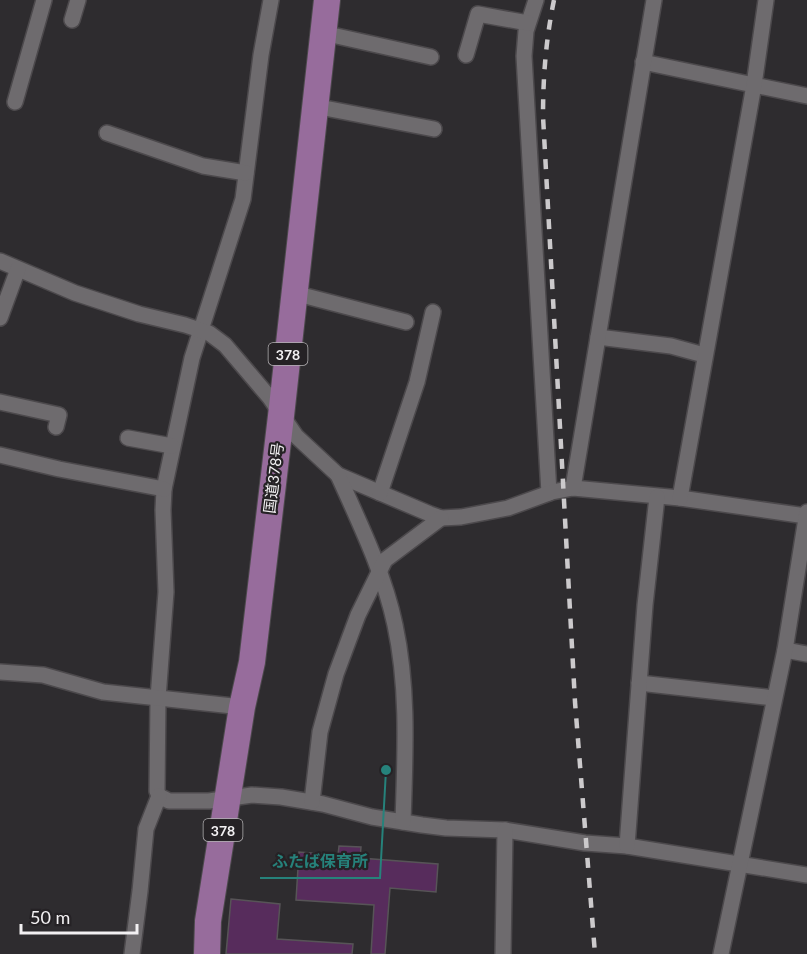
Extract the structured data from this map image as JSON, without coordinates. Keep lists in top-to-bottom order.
{
  "streets": {
    "highway": ["378", "国道378号"]
  },
  "places": ["ふたば保育所"],
  "scale_bar": "50 m"
}
